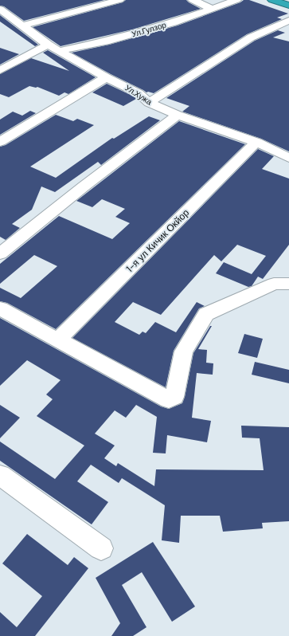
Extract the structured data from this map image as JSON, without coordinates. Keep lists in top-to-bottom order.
{
  "streets": {
    "street": ["Ул.Гулзор", "Ул.Хужа", "1-я ул Кичик Окйор"]
  },
  "crossings": [
    ["Ул.Гулзор", "Ул.Хужа"],
    ["Ул.Хужа", "1-я ул Кичик Окйор"]
  ]
}
